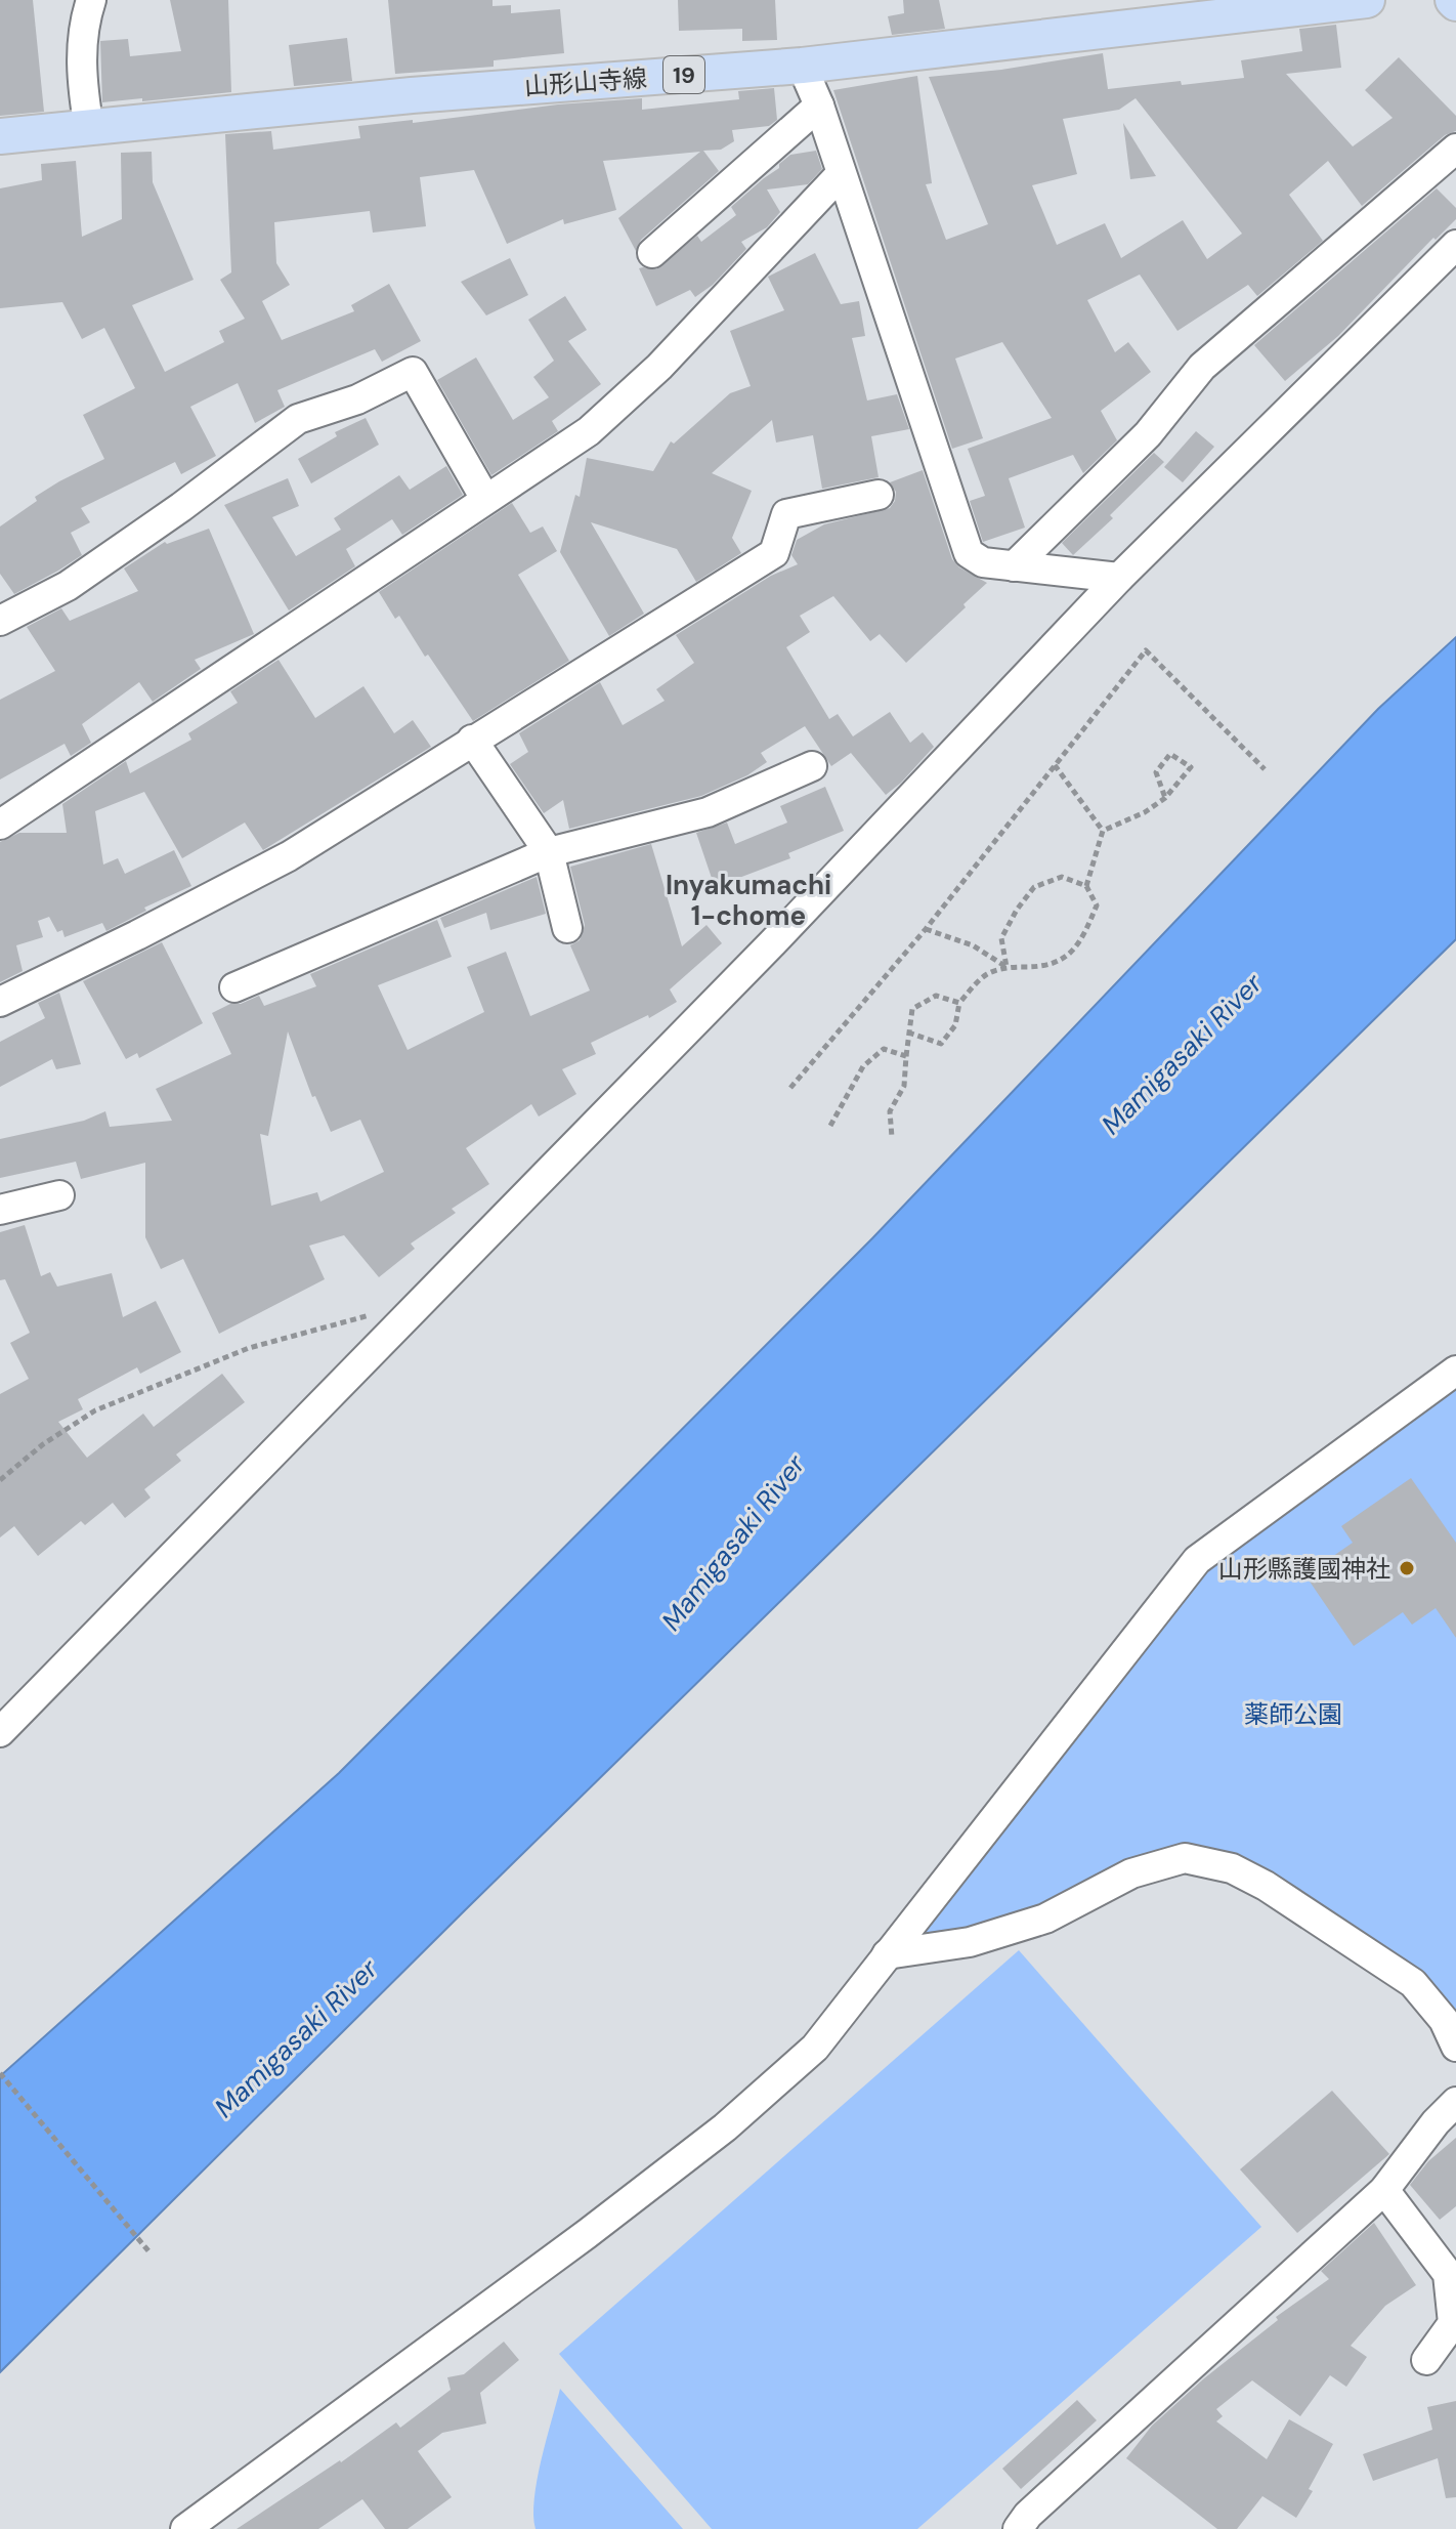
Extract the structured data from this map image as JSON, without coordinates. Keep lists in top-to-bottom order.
{
  "streets": {
    "main road": ["19", "山形山寺線"]
  },
  "districts": ["Inyakumachi 1-chome"],
  "water": ["Mamigasaki River"],
  "parks": ["薬師公園"],
  "places": ["山形縣護國神社"]
}
